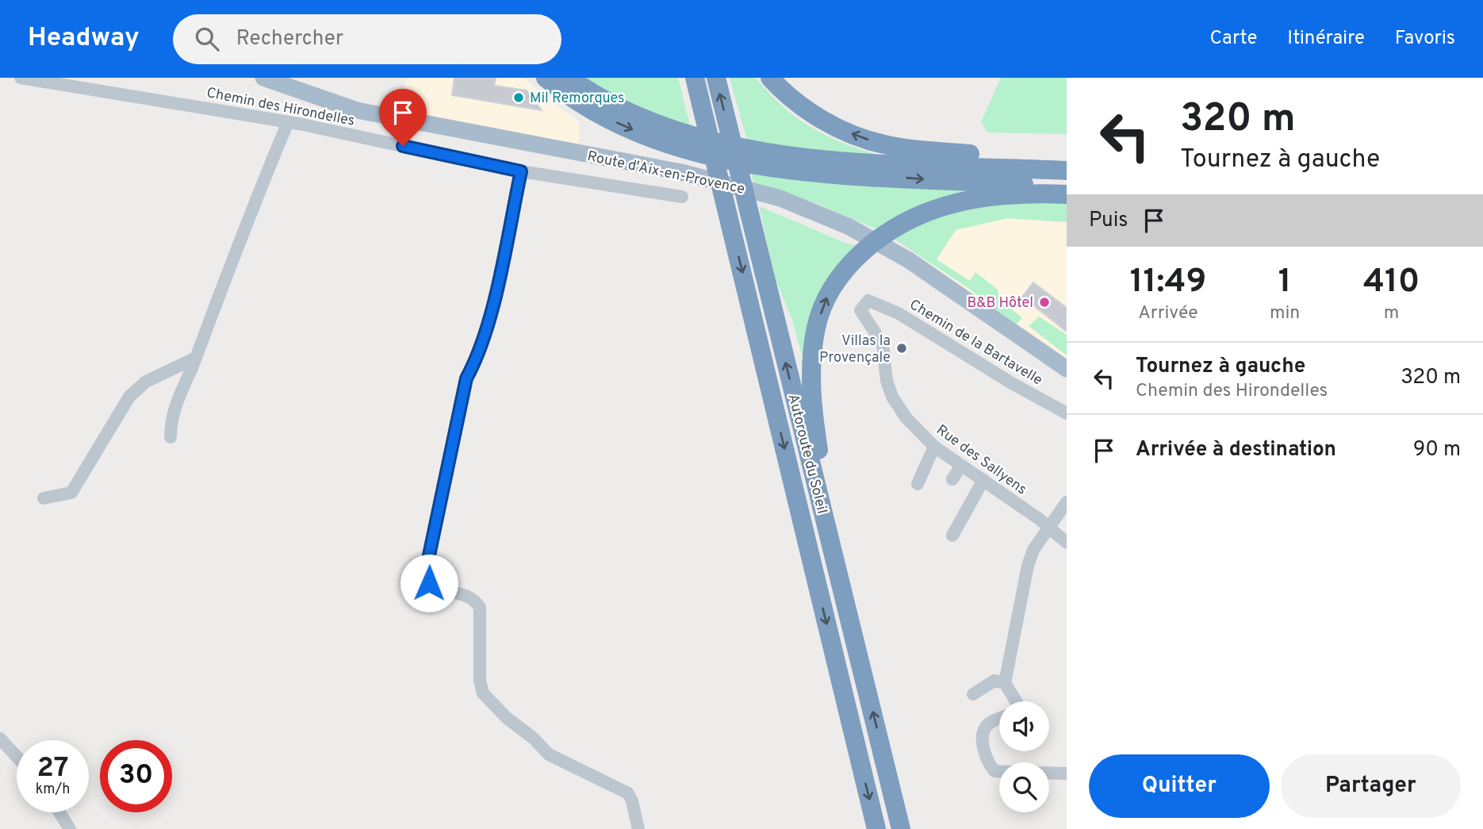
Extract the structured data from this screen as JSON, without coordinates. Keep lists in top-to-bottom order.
{
  "streets": {
    "highway": ["Autoroute du Soleil"],
    "main road": ["Route d'Aix-en-Provence"],
    "street": ["Chemin des Hirondelles", "Chemin de la Bartavelle", "Rue des Sallyens"]
  },
  "crossings": [
    ["Chemin des Hirondelles", "Route d'Aix-en-Provence"],
    ["Chemin de la Bartavelle", "Rue des Sallyens"]
  ],
  "places": ["Mil Remorques", "B&B Hôtel", "Villas la Provençale"],
  "page": {
    "header": "Headway",
    "search": "Rechercher",
    "nav": ["Carte", "Itinéraire", "Favoris"],
    "turn": ["320 m", "Tournez à gauche"],
    "then": "Puis",
    "eta": [
      "11:49",
      "Arrivée",
      "1",
      "min",
      "410",
      "m"
    ],
    "list": [
      {
        "name": "Tournez à gauche",
        "note": "Chemin des Hirondelles",
        "value": "320 m"
      },
      {
        "name": "Arrivée à destination",
        "value": "90 m"
      }
    ],
    "speed": "27 km/h",
    "limit": "30",
    "buttons": ["Quitter", "Partager"]
  }
}
